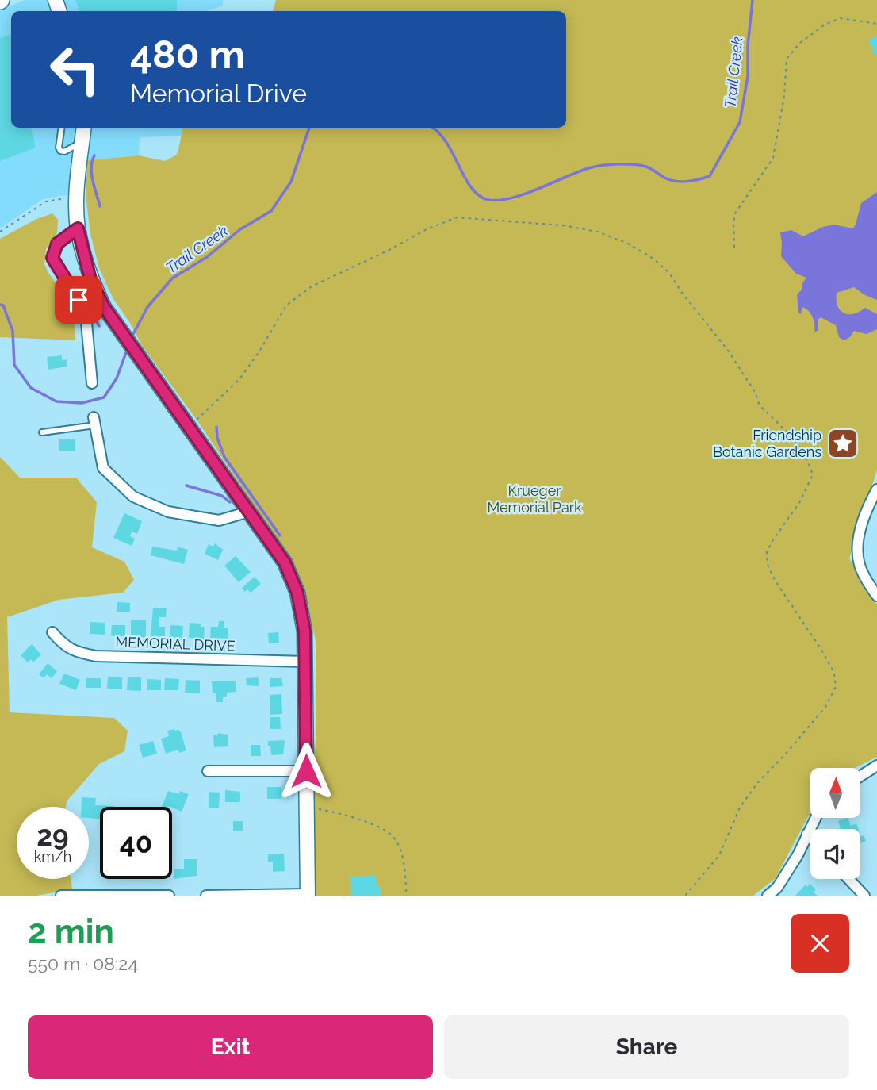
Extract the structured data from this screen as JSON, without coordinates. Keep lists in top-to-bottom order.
{
  "streets": {
    "street": ["MEMORIAL DRIVE"]
  },
  "water": ["Trail Creek"],
  "parks": ["Krueger Memorial Park"],
  "places": {
    "place": ["Friendship Botanic Gardens"]
  },
  "north": "top",
  "page": {
    "turn": ["480 m", "Memorial Drive"],
    "speed": "29 km/h",
    "limit": "40",
    "heading": ["2 min", "550 m · 08:24"],
    "buttons": ["Exit", "Share"]
  }
}
